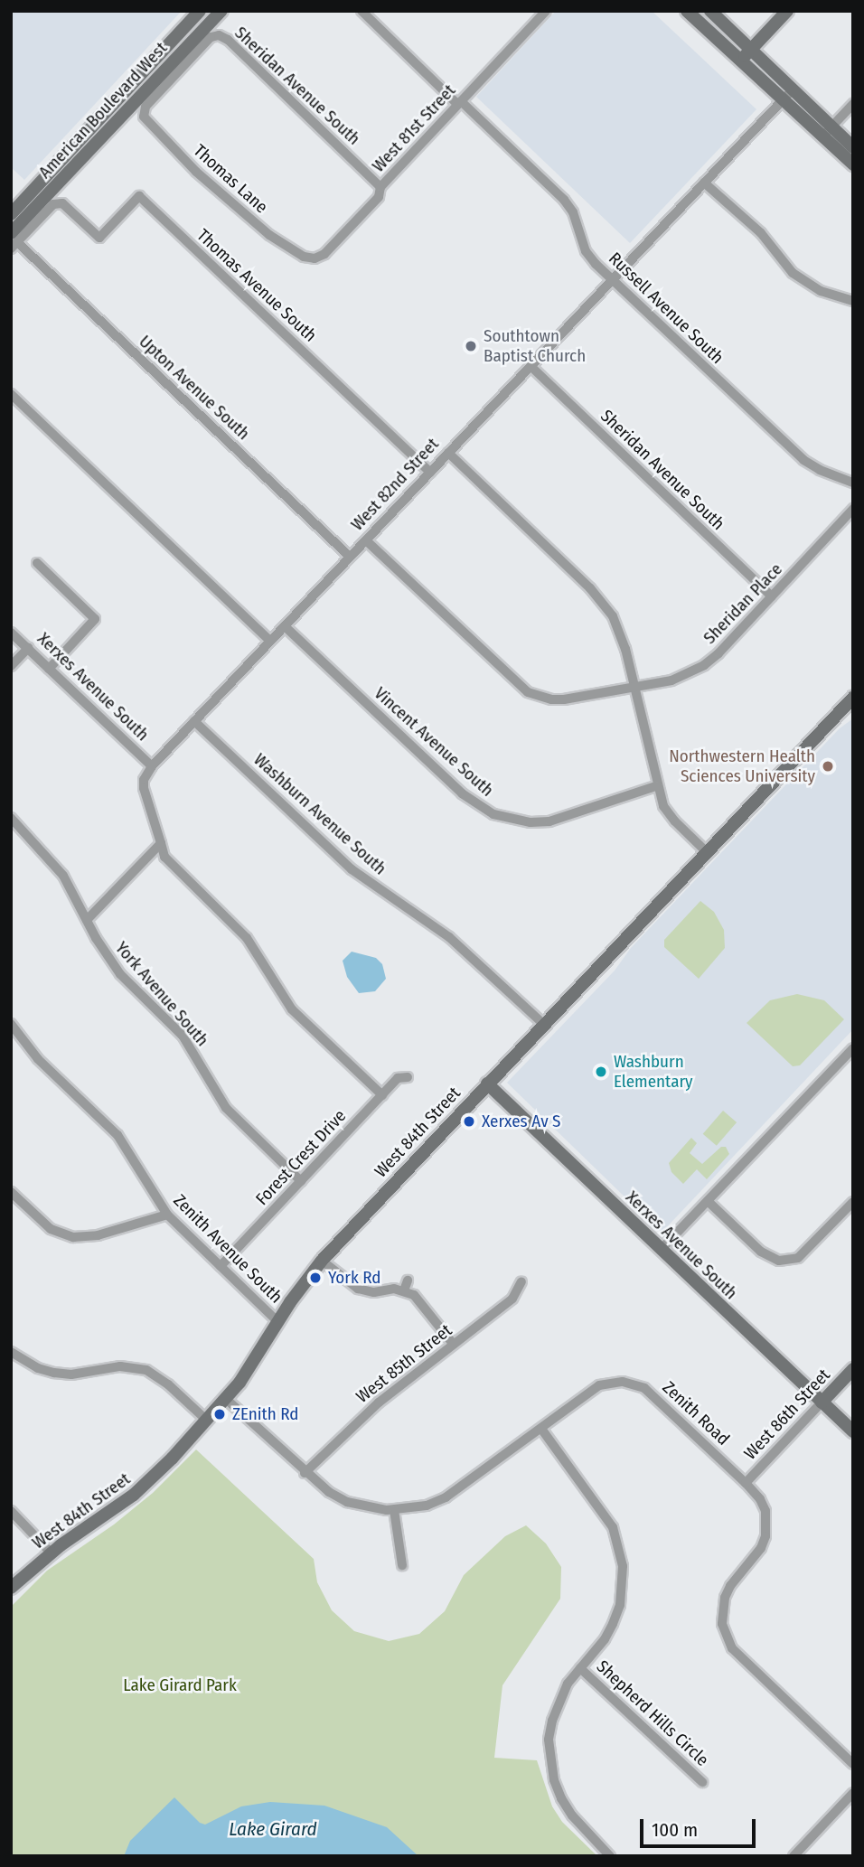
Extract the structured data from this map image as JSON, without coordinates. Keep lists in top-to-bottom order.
{
  "streets": {
    "street": [
      "Sheridan Avenue South",
      "American Boulevard West",
      "West 81st Street",
      "Thomas Lane",
      "Thomas Avenue South",
      "Russell Avenue South",
      "Upton Avenue South",
      "West 82nd Street",
      "Sheridan Place",
      "Xerxes Avenue South",
      "Vincent Avenue South",
      "Washburn Avenue South",
      "York Avenue South",
      "West 84th Street",
      "Forest Crest Drive",
      "Zenith Avenue South",
      "West 85th Street",
      "Zenith Road",
      "West 86th Street",
      "Shepherd Hills Circle"
    ]
  },
  "crossings": [
    ["Sheridan Avenue South", "West 81st Street"],
    ["Sheridan Avenue South", "Thomas Lane"],
    ["Sheridan Avenue South", "West 82nd Street"],
    ["Sheridan Avenue South", "Sheridan Place"],
    ["American Boulevard West", "Thomas Avenue South"],
    ["American Boulevard West", "Upton Avenue South"],
    ["West 81st Street", "Thomas Lane"],
    ["West 81st Street", "Russell Avenue South"],
    ["Thomas Avenue South", "Upton Avenue South"],
    ["Thomas Avenue South", "West 82nd Street"],
    ["Russell Avenue South", "West 82nd Street"],
    ["Upton Avenue South", "West 82nd Street"],
    ["West 82nd Street", "Xerxes Avenue South"],
    ["West 82nd Street", "Vincent Avenue South"],
    ["West 82nd Street", "Washburn Avenue South"],
    ["Xerxes Avenue South", "West 84th Street"],
    ["Xerxes Avenue South", "West 86th Street"],
    ["Washburn Avenue South", "West 84th Street"],
    ["York Avenue South", "Forest Crest Drive"],
    ["West 84th Street", "Zenith Avenue South"],
    ["West 84th Street", "Zenith Road"],
    ["Forest Crest Drive", "Zenith Avenue South"],
    ["West 85th Street", "Zenith Road"],
    ["Zenith Road", "West 86th Street"]
  ],
  "water": ["Lake Girard"],
  "parks": ["Lake Girard Park"],
  "places": [
    "Southtown Baptist Church",
    "Northwestern Health Sciences University",
    "Washburn Elementary",
    "Xerxes Av S",
    "York Rd",
    "ZEnith Rd"
  ],
  "scale_bar": "100 m"
}
